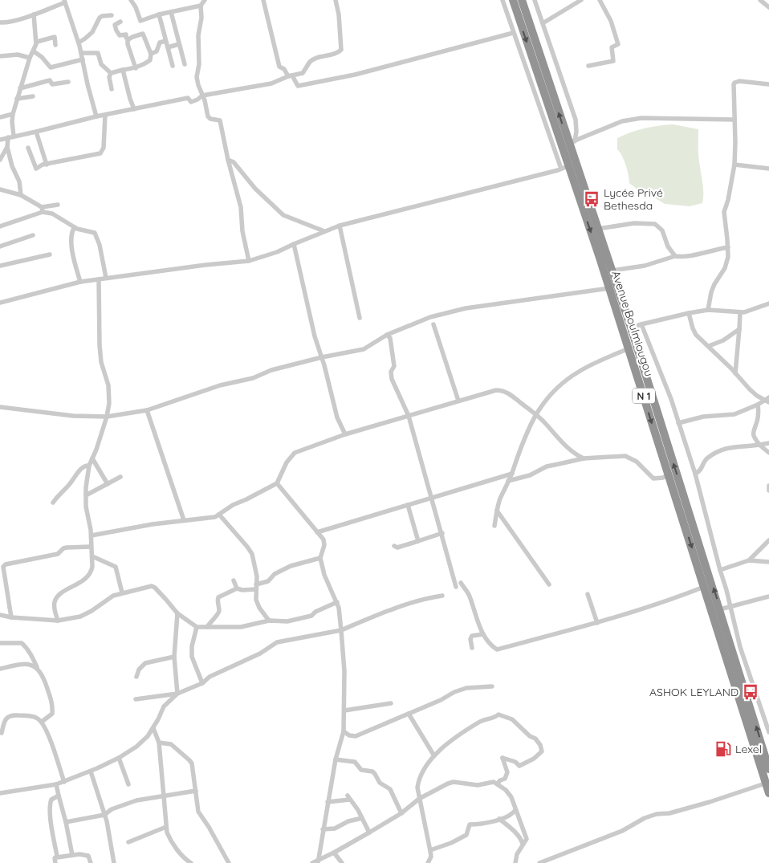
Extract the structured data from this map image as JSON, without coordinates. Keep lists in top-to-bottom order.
{
  "streets": {
    "highway": ["Avenue Boulmiougou", "N 1"]
  },
  "places": {
    "bus stop": ["Lycée Privé Bethesda", "ASHOK LEYLAND"],
    "fuel station": ["Lexel"]
  }
}
